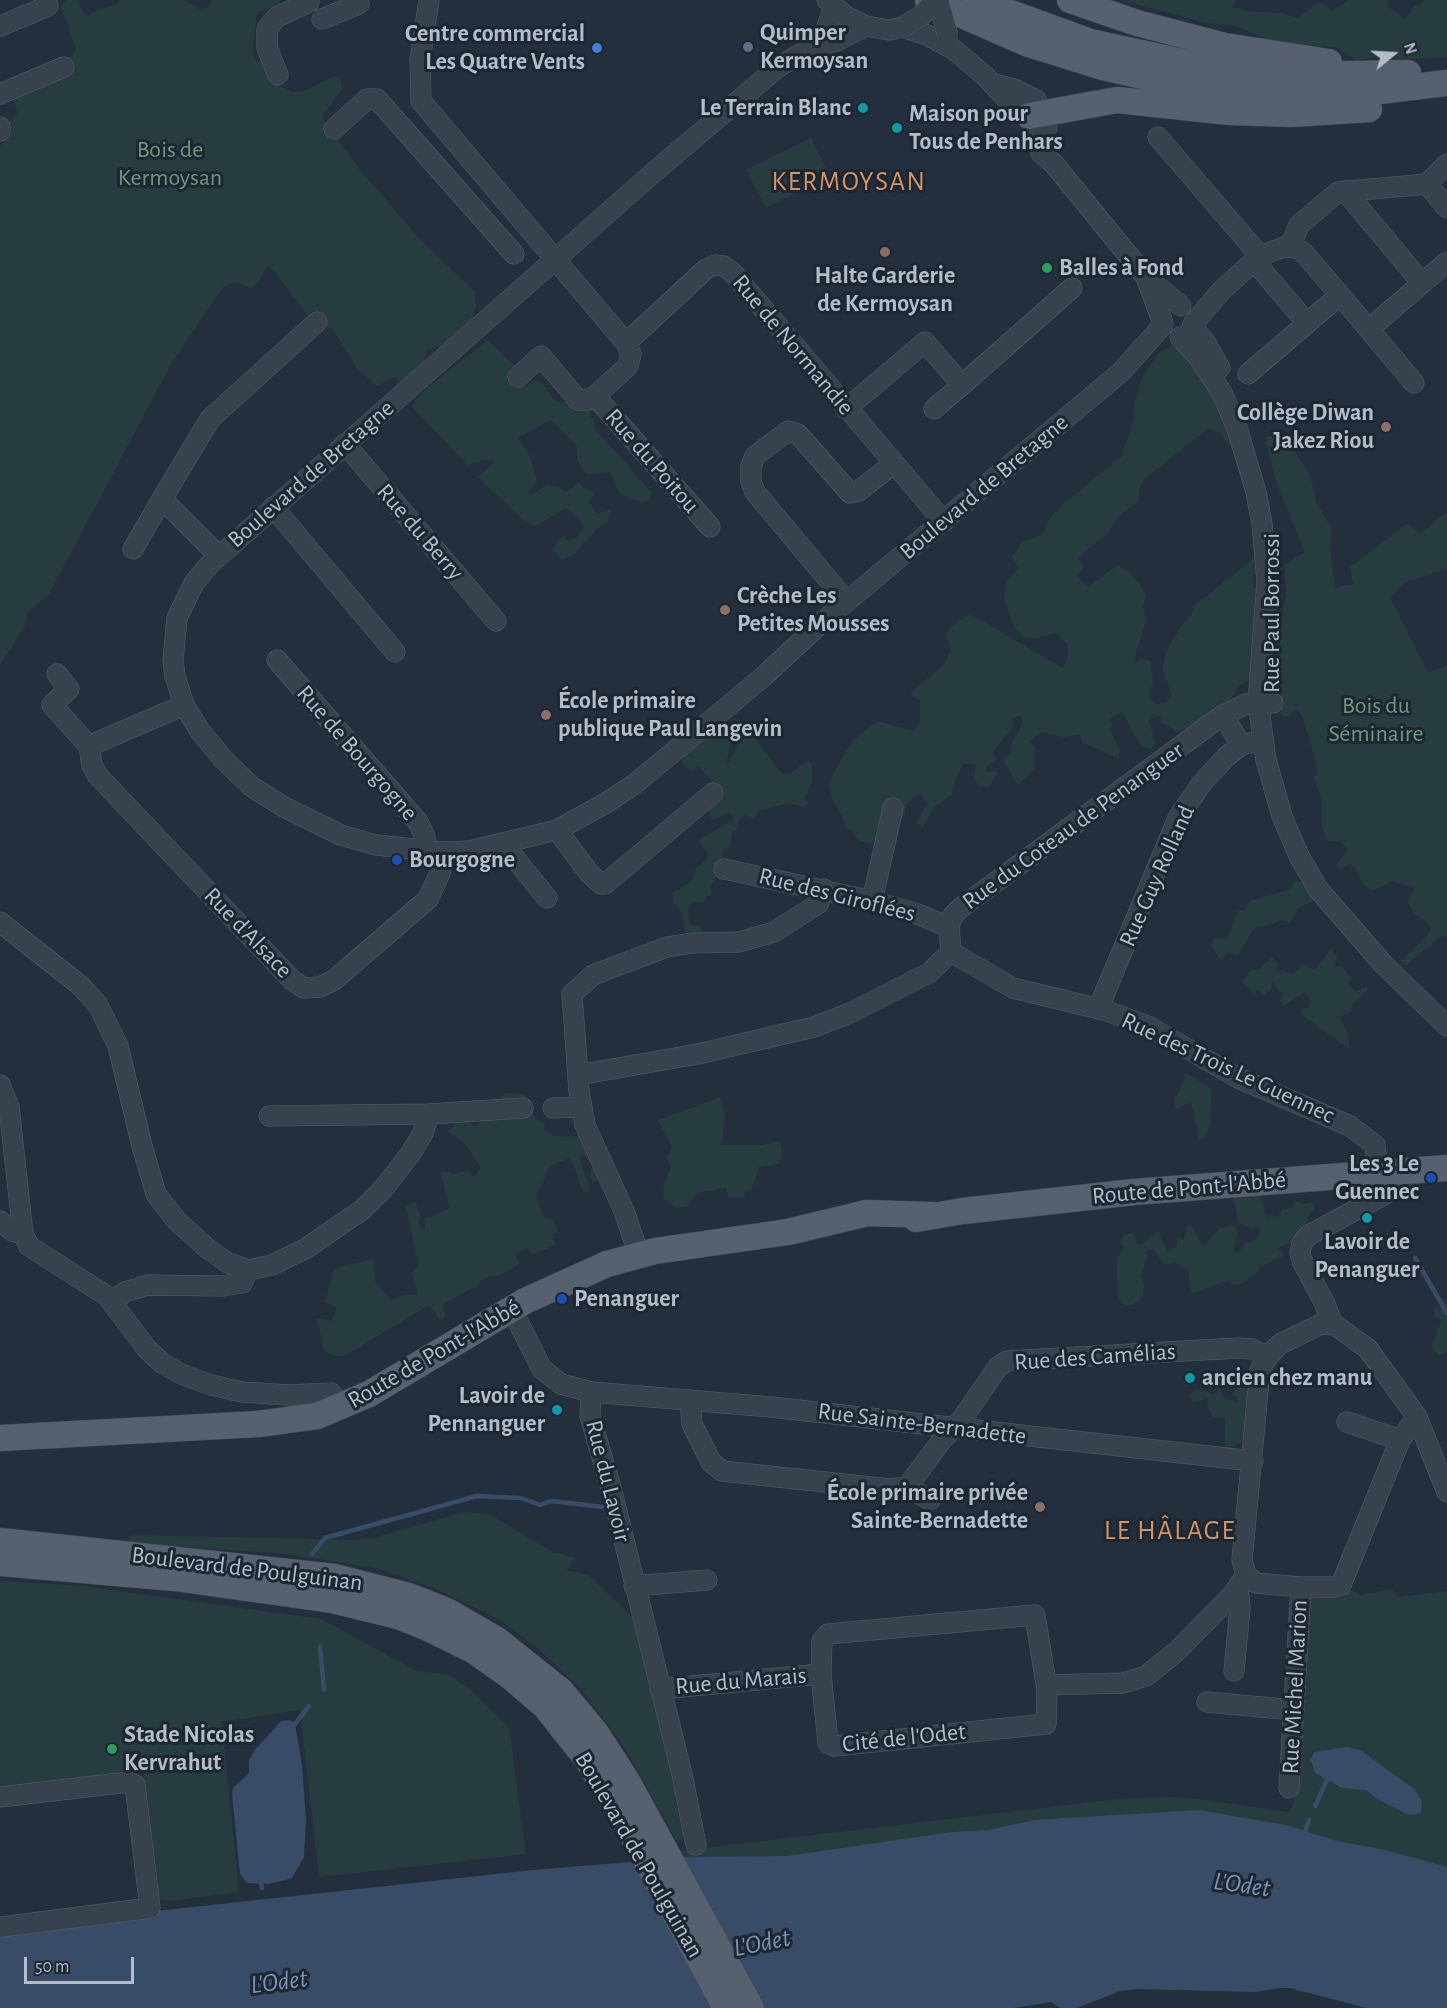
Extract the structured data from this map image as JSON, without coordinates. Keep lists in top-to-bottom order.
{
  "streets": {
    "main road": ["Route de Pont-l'Abbé", "Boulevard de Poulguinan"],
    "street": [
      "Rue de Normandie",
      "Rue du Poitou",
      "Boulevard de Bretagne",
      "Rue du Berry",
      "Rue Paul Borrossi",
      "Rue de Bourgogne",
      "Rue du Coteau de Penanguer",
      "Rue Guy Rolland",
      "Rue des Giroflées",
      "Rue d'Alsace",
      "Rue des Trois Le Guennec",
      "Rue des Camélias",
      "Rue Sainte-Bernadette",
      "Rue du Lavoir",
      "Rue du Marais",
      "Rue Michel Marion",
      "Cité de l'Odet"
    ]
  },
  "crossings": [
    ["Rue de Normandie", "Rue du Poitou"],
    ["Rue de Normandie", "Boulevard de Bretagne"],
    ["Boulevard de Bretagne", "Rue du Berry"],
    ["Boulevard de Bretagne", "Rue Paul Borrossi"],
    ["Boulevard de Bretagne", "Rue de Bourgogne"],
    ["Boulevard de Bretagne", "Rue d'Alsace"],
    ["Rue Paul Borrossi", "Rue du Coteau de Penanguer"],
    ["Rue de Bourgogne", "Rue d'Alsace"],
    ["Rue du Coteau de Penanguer", "Rue des Giroflées"],
    ["Rue du Coteau de Penanguer", "Rue des Trois Le Guennec"],
    ["Rue Guy Rolland", "Rue des Trois Le Guennec"],
    ["Rue des Trois Le Guennec", "Route de Pont-l'Abbé"],
    ["Route de Pont-l'Abbé", "Rue du Lavoir"],
    ["Rue des Camélias", "Rue Sainte-Bernadette"],
    ["Rue Sainte-Bernadette", "Rue du Lavoir"],
    ["Rue du Lavoir", "Rue du Marais"],
    ["Rue du Marais", "Cité de l'Odet"]
  ],
  "districts": ["KERMOYSAN", "LE HÂLAGE"],
  "water": ["L'Odet"],
  "parks": ["Bois de Kermoysan", "Bois du Séminaire"],
  "places": [
    "Quimper Kermoysan",
    "Centre commercial Les Quatre Vents",
    "Le Terrain Blanc",
    "Maison pour Tous de Penhars",
    "Halte Garderie de Kermoysan",
    "Balles à Fond",
    "Collège Diwan Jakez Riou",
    "Crèche Les Petites Mousses",
    "École primaire publique Paul Langevin",
    "Bourgogne",
    "Les 3 Le Guennec",
    "Lavoir de Penanguer",
    "Penanguer",
    "ancien chez manu",
    "Lavoir de Pennanguer",
    "École primaire privée Sainte-Bernadette",
    "Stade Nicolas Kervrahut"
  ],
  "scale_bar": "50 m",
  "north": "right"
}
